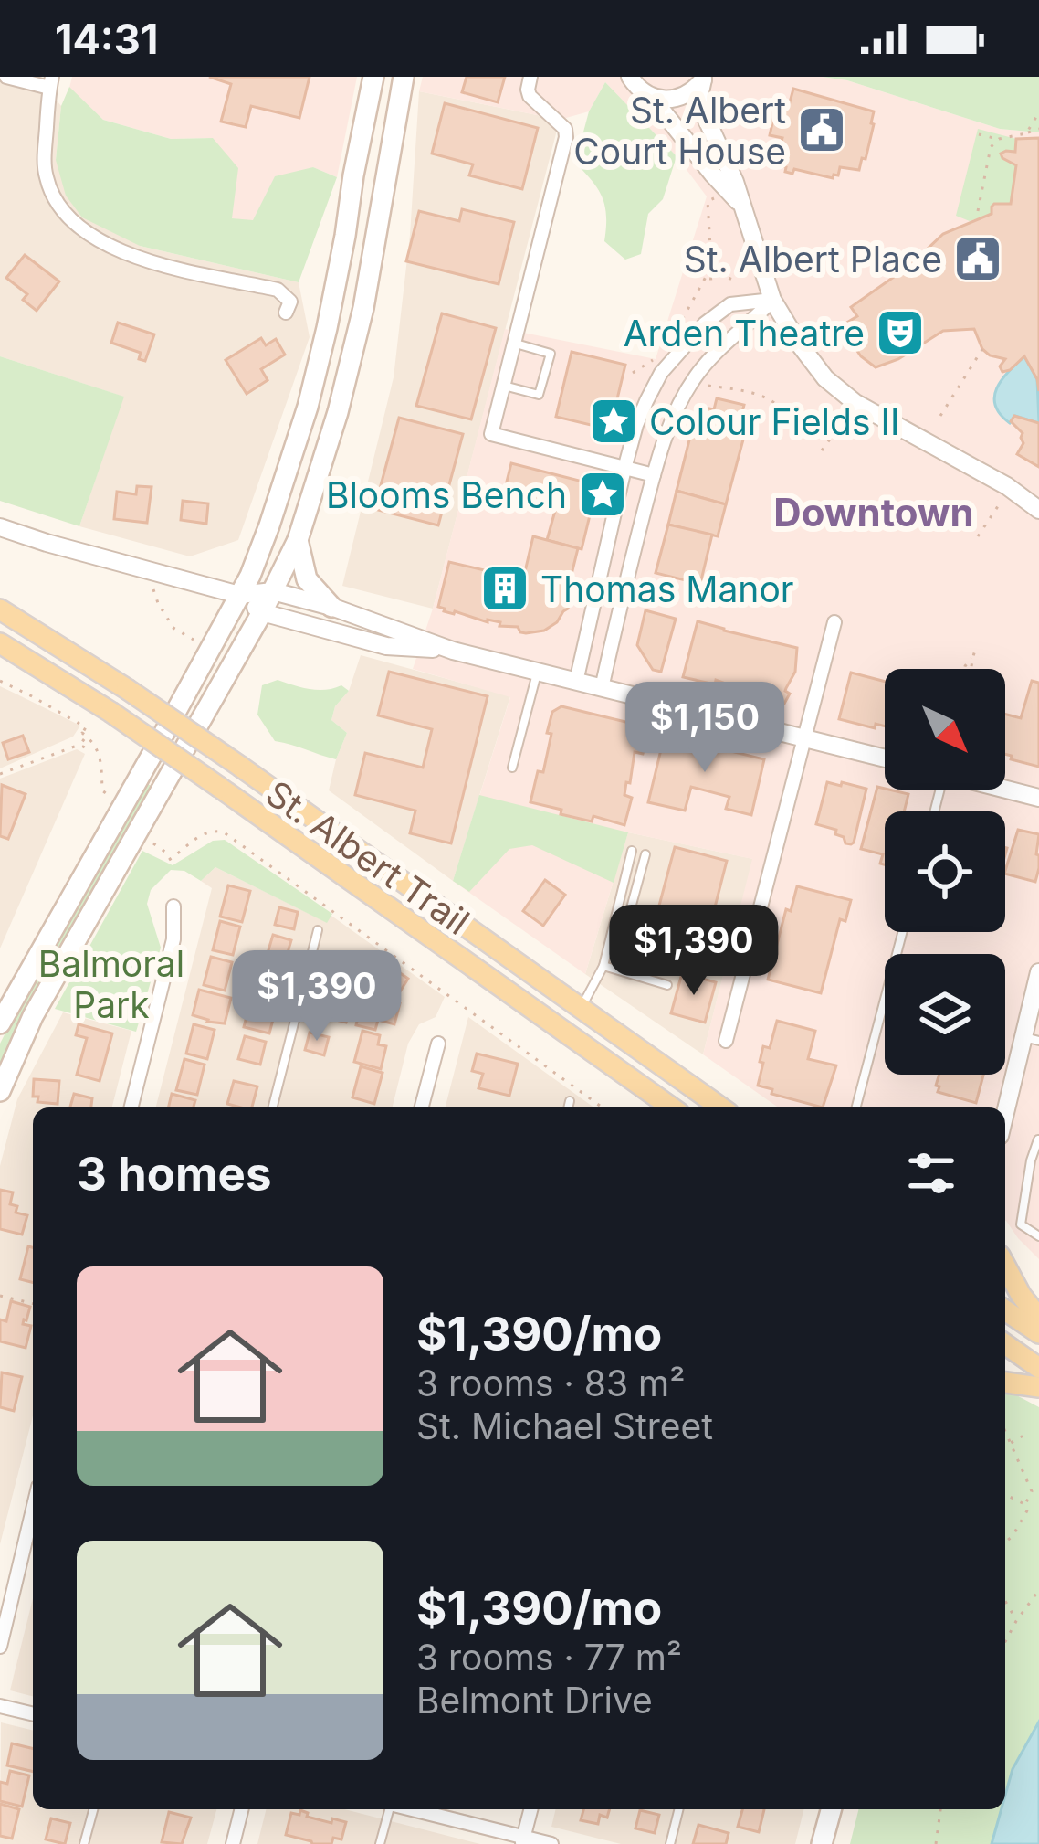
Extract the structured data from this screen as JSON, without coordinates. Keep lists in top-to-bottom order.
{
  "streets": {
    "main road": ["St. Albert Trail"]
  },
  "districts": ["Downtown"],
  "parks": ["Balmoral Park"],
  "places": {
    "public building": ["St. Albert Court House", "St. Albert Place"],
    "theatre": ["Arden Theatre"],
    "place": ["Colour Fields II", "Blooms Bench"],
    "building": ["Thomas Manor"]
  },
  "north": "bottom right",
  "page": {
    "status": "14:31",
    "price": ["$1,150", "$1,390", "$1,390"],
    "heading": "3 homes",
    "list": [
      {
        "name": "$1,390/mo",
        "note": "3 rooms · 83 m² · St. Michael Street"
      },
      {
        "name": "$1,390/mo",
        "note": "3 rooms · 77 m² · Belmont Drive"
      }
    ]
  }
}
